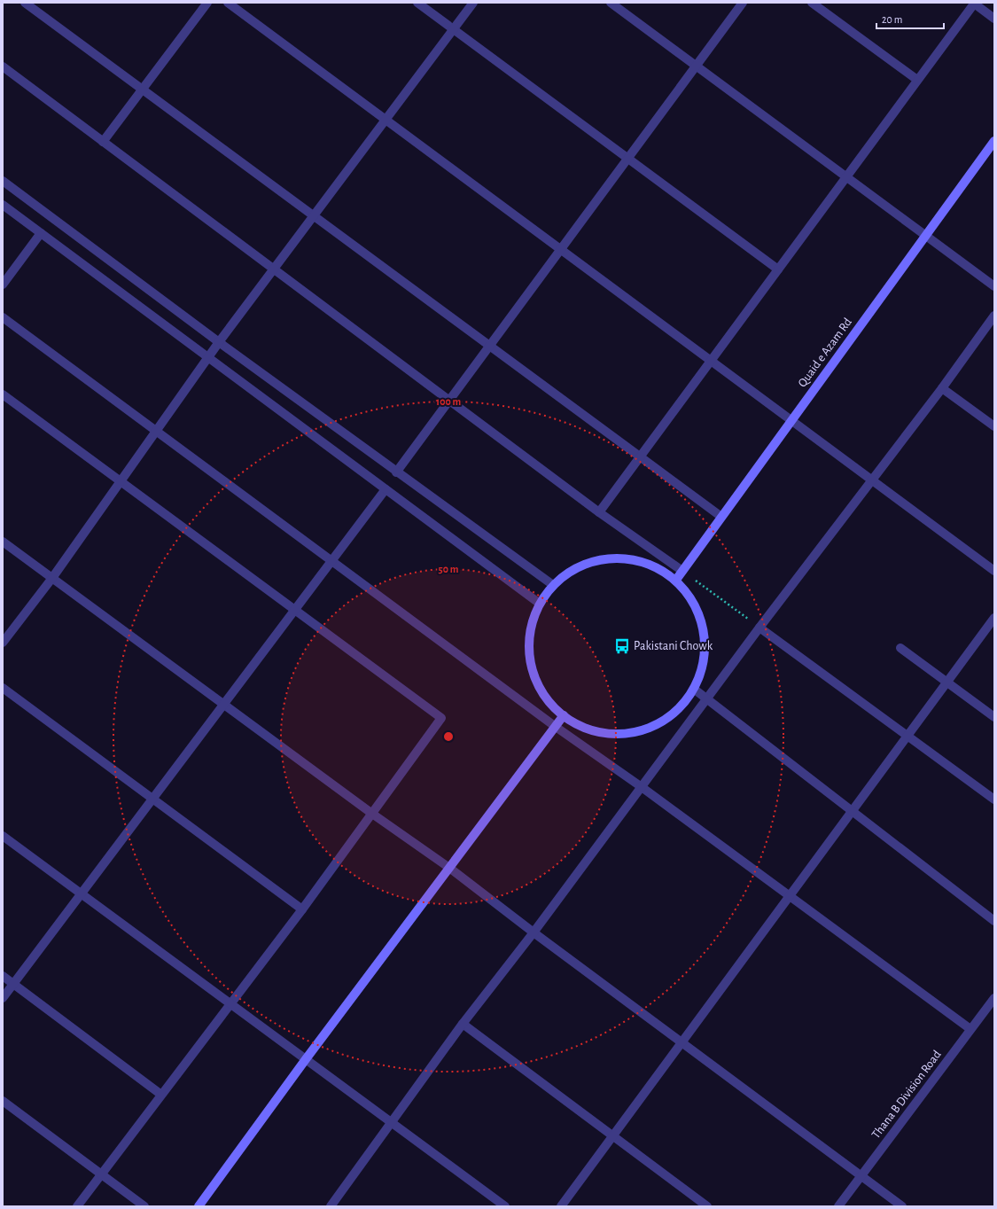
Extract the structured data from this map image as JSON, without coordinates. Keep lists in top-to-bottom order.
{
  "streets": {
    "main road": ["Quaid e Azam Rd"],
    "street": ["Thana B Division Road"]
  },
  "places": {
    "bus stop": ["Pakistani Chowk"]
  },
  "scale_bar": "20 m",
  "rings": ["100 m", "50 m"]
}
